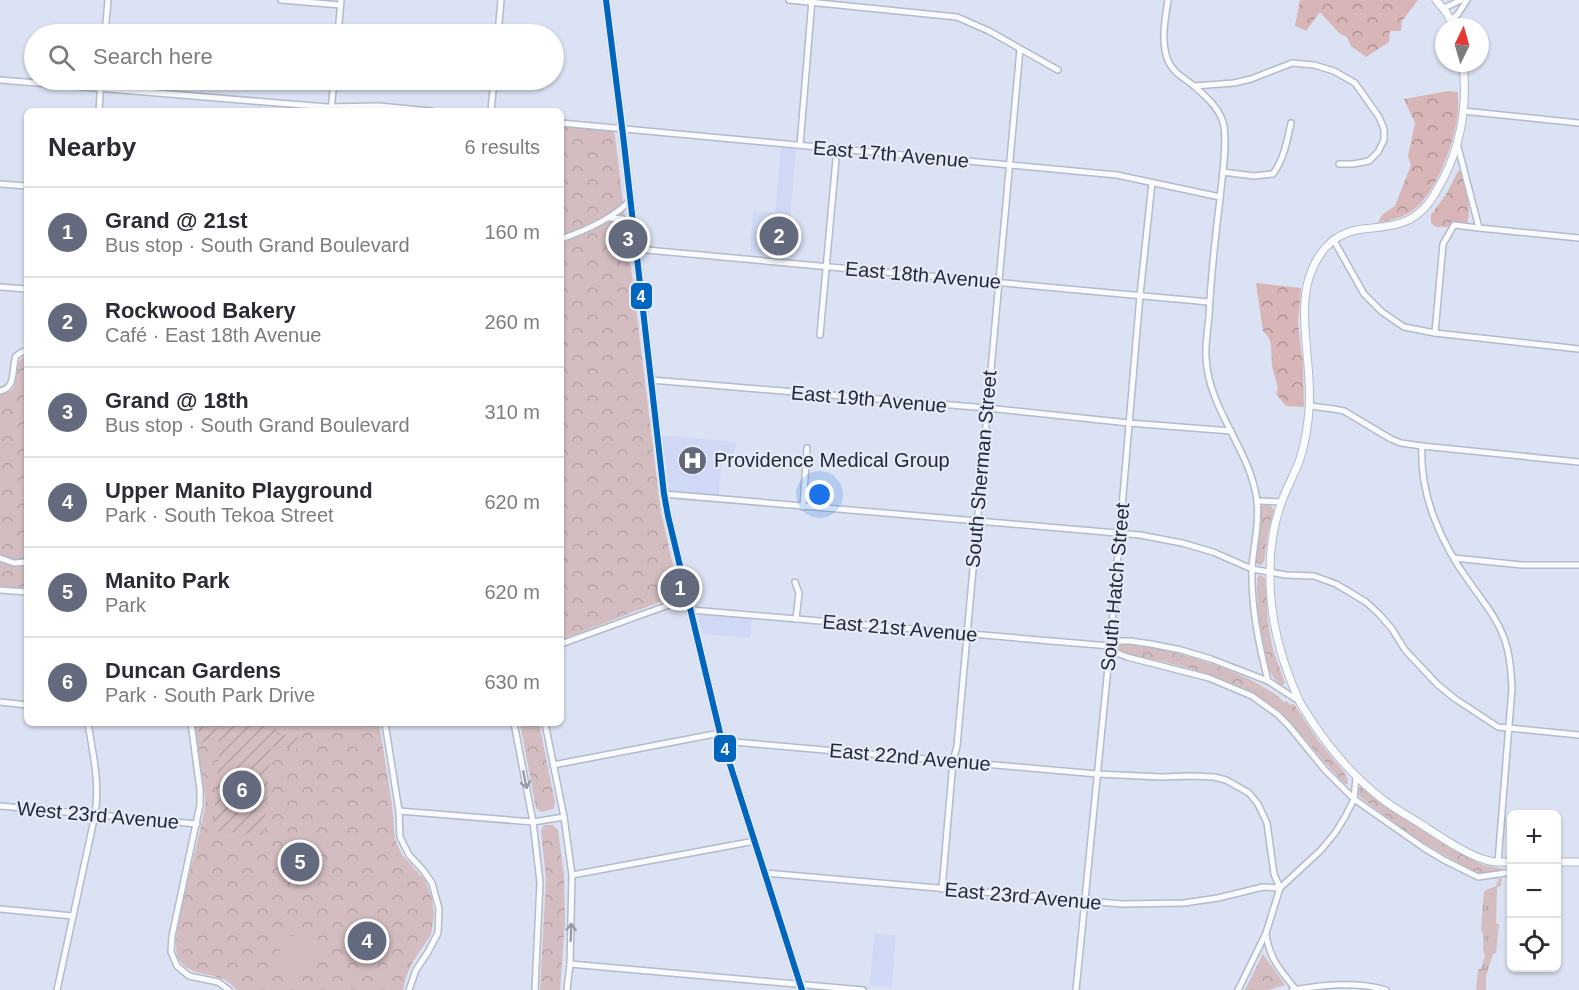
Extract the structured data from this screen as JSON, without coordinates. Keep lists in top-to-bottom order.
{
  "streets": {
    "street": [
      "East 17th Avenue",
      "East 18th Avenue",
      "East 19th Avenue",
      "South Sherman Street",
      "South Hatch Street",
      "East 21st Avenue",
      "East 22nd Avenue",
      "West 23rd Avenue",
      "East 23rd Avenue"
    ]
  },
  "crossings": [
    ["East 17th Avenue", "South Sherman Street"],
    ["East 17th Avenue", "South Hatch Street"],
    ["East 18th Avenue", "South Sherman Street"],
    ["East 18th Avenue", "South Hatch Street"],
    ["East 19th Avenue", "South Sherman Street"],
    ["East 19th Avenue", "South Hatch Street"],
    ["South Sherman Street", "East 21st Avenue"],
    ["South Sherman Street", "East 22nd Avenue"],
    ["South Sherman Street", "East 23rd Avenue"],
    ["South Hatch Street", "East 21st Avenue"],
    ["South Hatch Street", "East 22nd Avenue"],
    ["South Hatch Street", "East 23rd Avenue"],
    ["East 22nd Avenue", "East 23rd Avenue"]
  ],
  "places": {
    "hospital": ["Providence Medical Group"]
  },
  "lines": ["transit line 4"],
  "north": "top",
  "page": {
    "search": "Search here",
    "heading": ["Nearby", "6 results"],
    "list": [
      {
        "mark": "1",
        "name": "Grand @ 21st",
        "note": "Bus stop · South Grand Boulevard",
        "value": "160 m"
      },
      {
        "mark": "2",
        "name": "Rockwood Bakery",
        "note": "Café · East 18th Avenue",
        "value": "260 m"
      },
      {
        "mark": "3",
        "name": "Grand @ 18th",
        "note": "Bus stop · South Grand Boulevard",
        "value": "310 m"
      },
      {
        "mark": "4",
        "name": "Upper Manito Playground",
        "note": "Park · South Tekoa Street",
        "value": "620 m"
      },
      {
        "mark": "5",
        "name": "Manito Park",
        "note": "Park",
        "value": "620 m"
      },
      {
        "mark": "6",
        "name": "Duncan Gardens",
        "note": "Park · South Park Drive",
        "value": "630 m"
      }
    ],
    "pins": [
      "2",
      "3",
      "1",
      "6",
      "5",
      "4"
    ],
    "map_buttons": ["+", "−"]
  }
}
